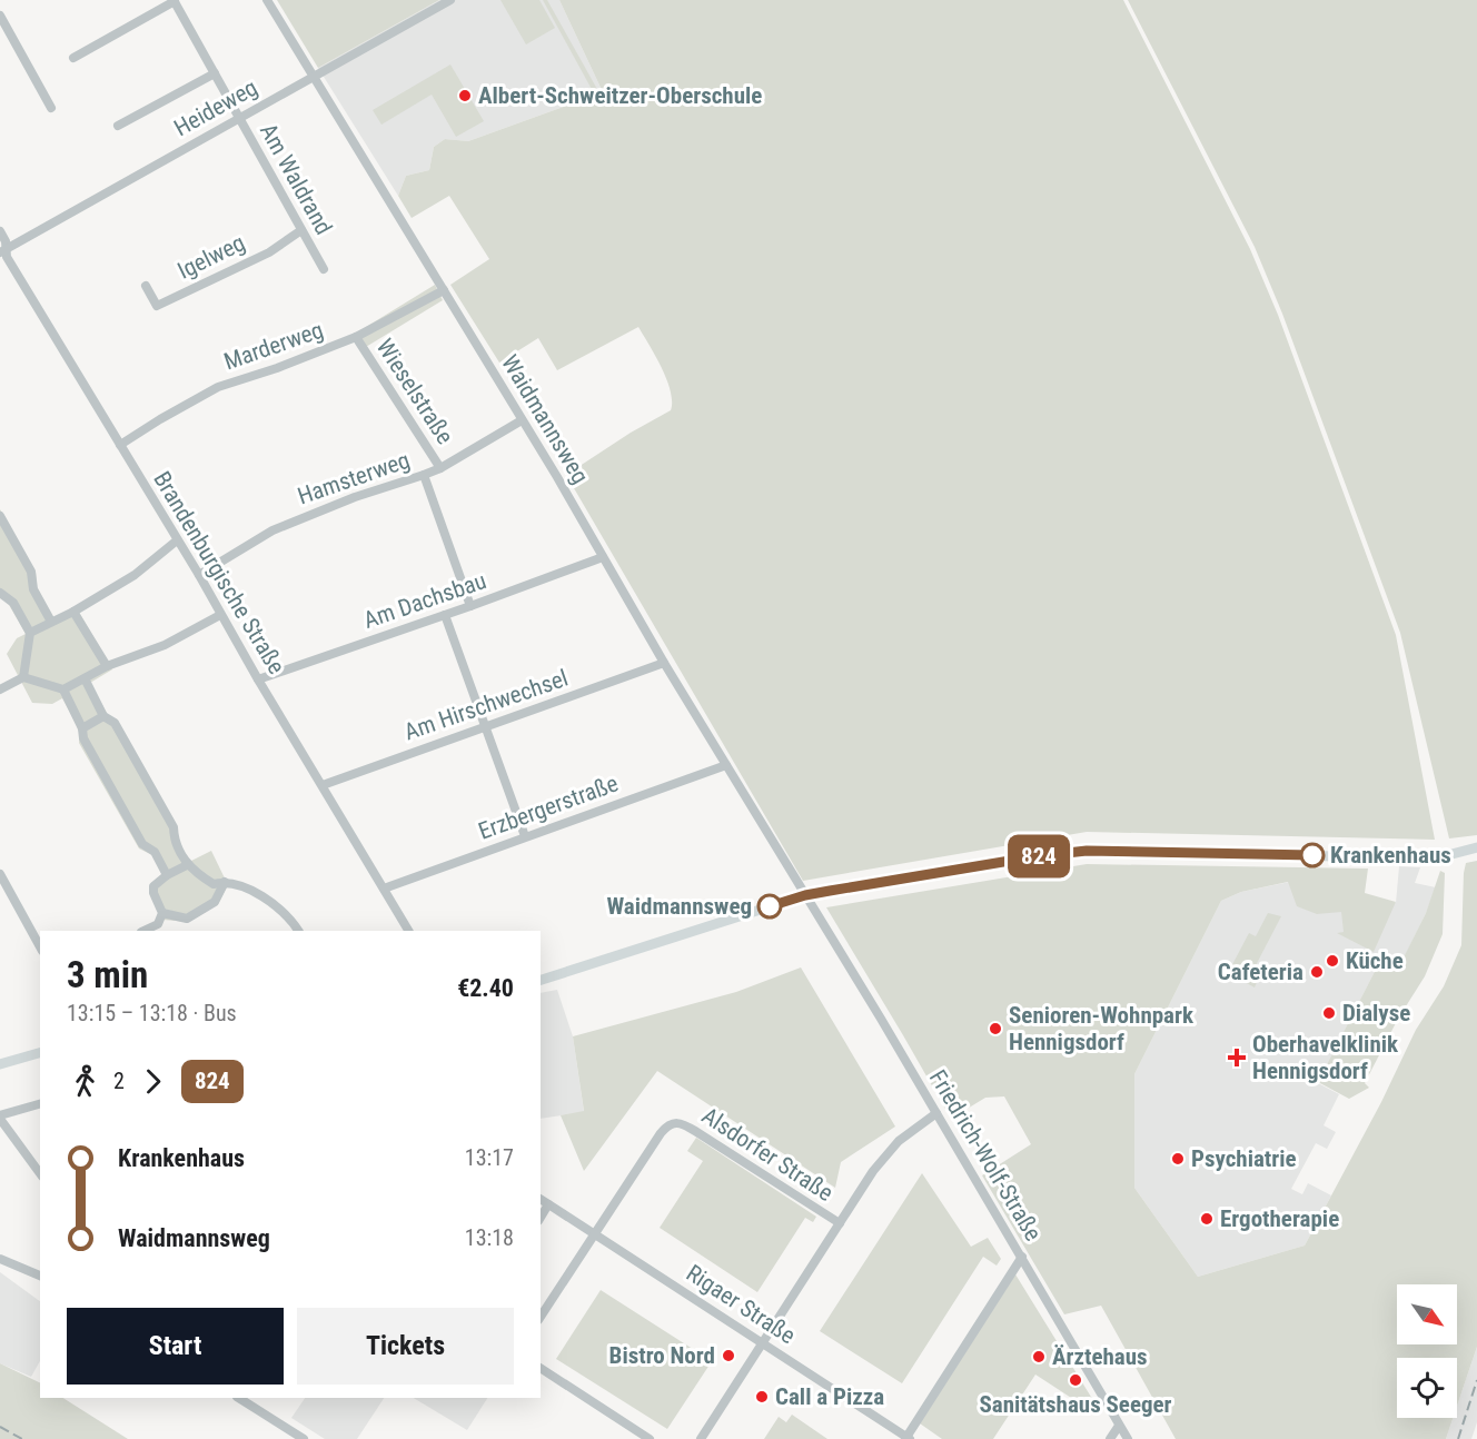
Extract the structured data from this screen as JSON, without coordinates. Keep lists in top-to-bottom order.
{
  "streets": {
    "street": [
      "Heideweg",
      "Am Waldrand",
      "Igelweg",
      "Marderweg",
      "Wieselstraße",
      "Waidmannsweg",
      "Hamsterweg",
      "Brandenburgische Straße",
      "Am Dachsbau",
      "Am Hirschwechsel",
      "Erzbergerstraße",
      "Alsdorfer Straße",
      "Friedrich-Wolf-Straße",
      "Rigaer Straße"
    ]
  },
  "crossings": [
    ["Heideweg", "Am Waldrand"],
    ["Heideweg", "Waidmannsweg"],
    ["Heideweg", "Brandenburgische Straße"],
    ["Am Waldrand", "Igelweg"],
    ["Marderweg", "Wieselstraße"],
    ["Marderweg", "Waidmannsweg"],
    ["Marderweg", "Brandenburgische Straße"],
    ["Wieselstraße", "Hamsterweg"],
    ["Waidmannsweg", "Hamsterweg"],
    ["Waidmannsweg", "Am Dachsbau"],
    ["Waidmannsweg", "Am Hirschwechsel"],
    ["Waidmannsweg", "Erzbergerstraße"],
    ["Waidmannsweg", "Friedrich-Wolf-Straße"],
    ["Hamsterweg", "Brandenburgische Straße"],
    ["Brandenburgische Straße", "Am Dachsbau"],
    ["Brandenburgische Straße", "Am Hirschwechsel"],
    ["Brandenburgische Straße", "Erzbergerstraße"],
    ["Alsdorfer Straße", "Rigaer Straße"]
  ],
  "places": {
    "other": [
      "Albert-Schweitzer-Oberschule",
      "Krankenhaus",
      "Waidmannsweg",
      "Küche",
      "Cafeteria",
      "Dialyse",
      "Senioren-Wohnpark Hennigsdorf",
      "Psychiatrie",
      "Ergotherapie",
      "Bistro Nord",
      "Ärztehaus",
      "Sanitätshaus Seeger",
      "Call a Pizza"
    ],
    "health": ["Oberhavelklinik Hennigsdorf"]
  },
  "lines": ["bus line 824"],
  "north": "bottom right",
  "page": {
    "on_map": "824",
    "heading": ["3 min", "13:15 – 13:18 · Bus", "€2.40"],
    "legs": ["2", "824"],
    "list": [
      {
        "name": "Krankenhaus",
        "value": "13:17"
      },
      {
        "name": "Waidmannsweg",
        "value": "13:18"
      }
    ],
    "buttons": ["Start", "Tickets"]
  }
}
